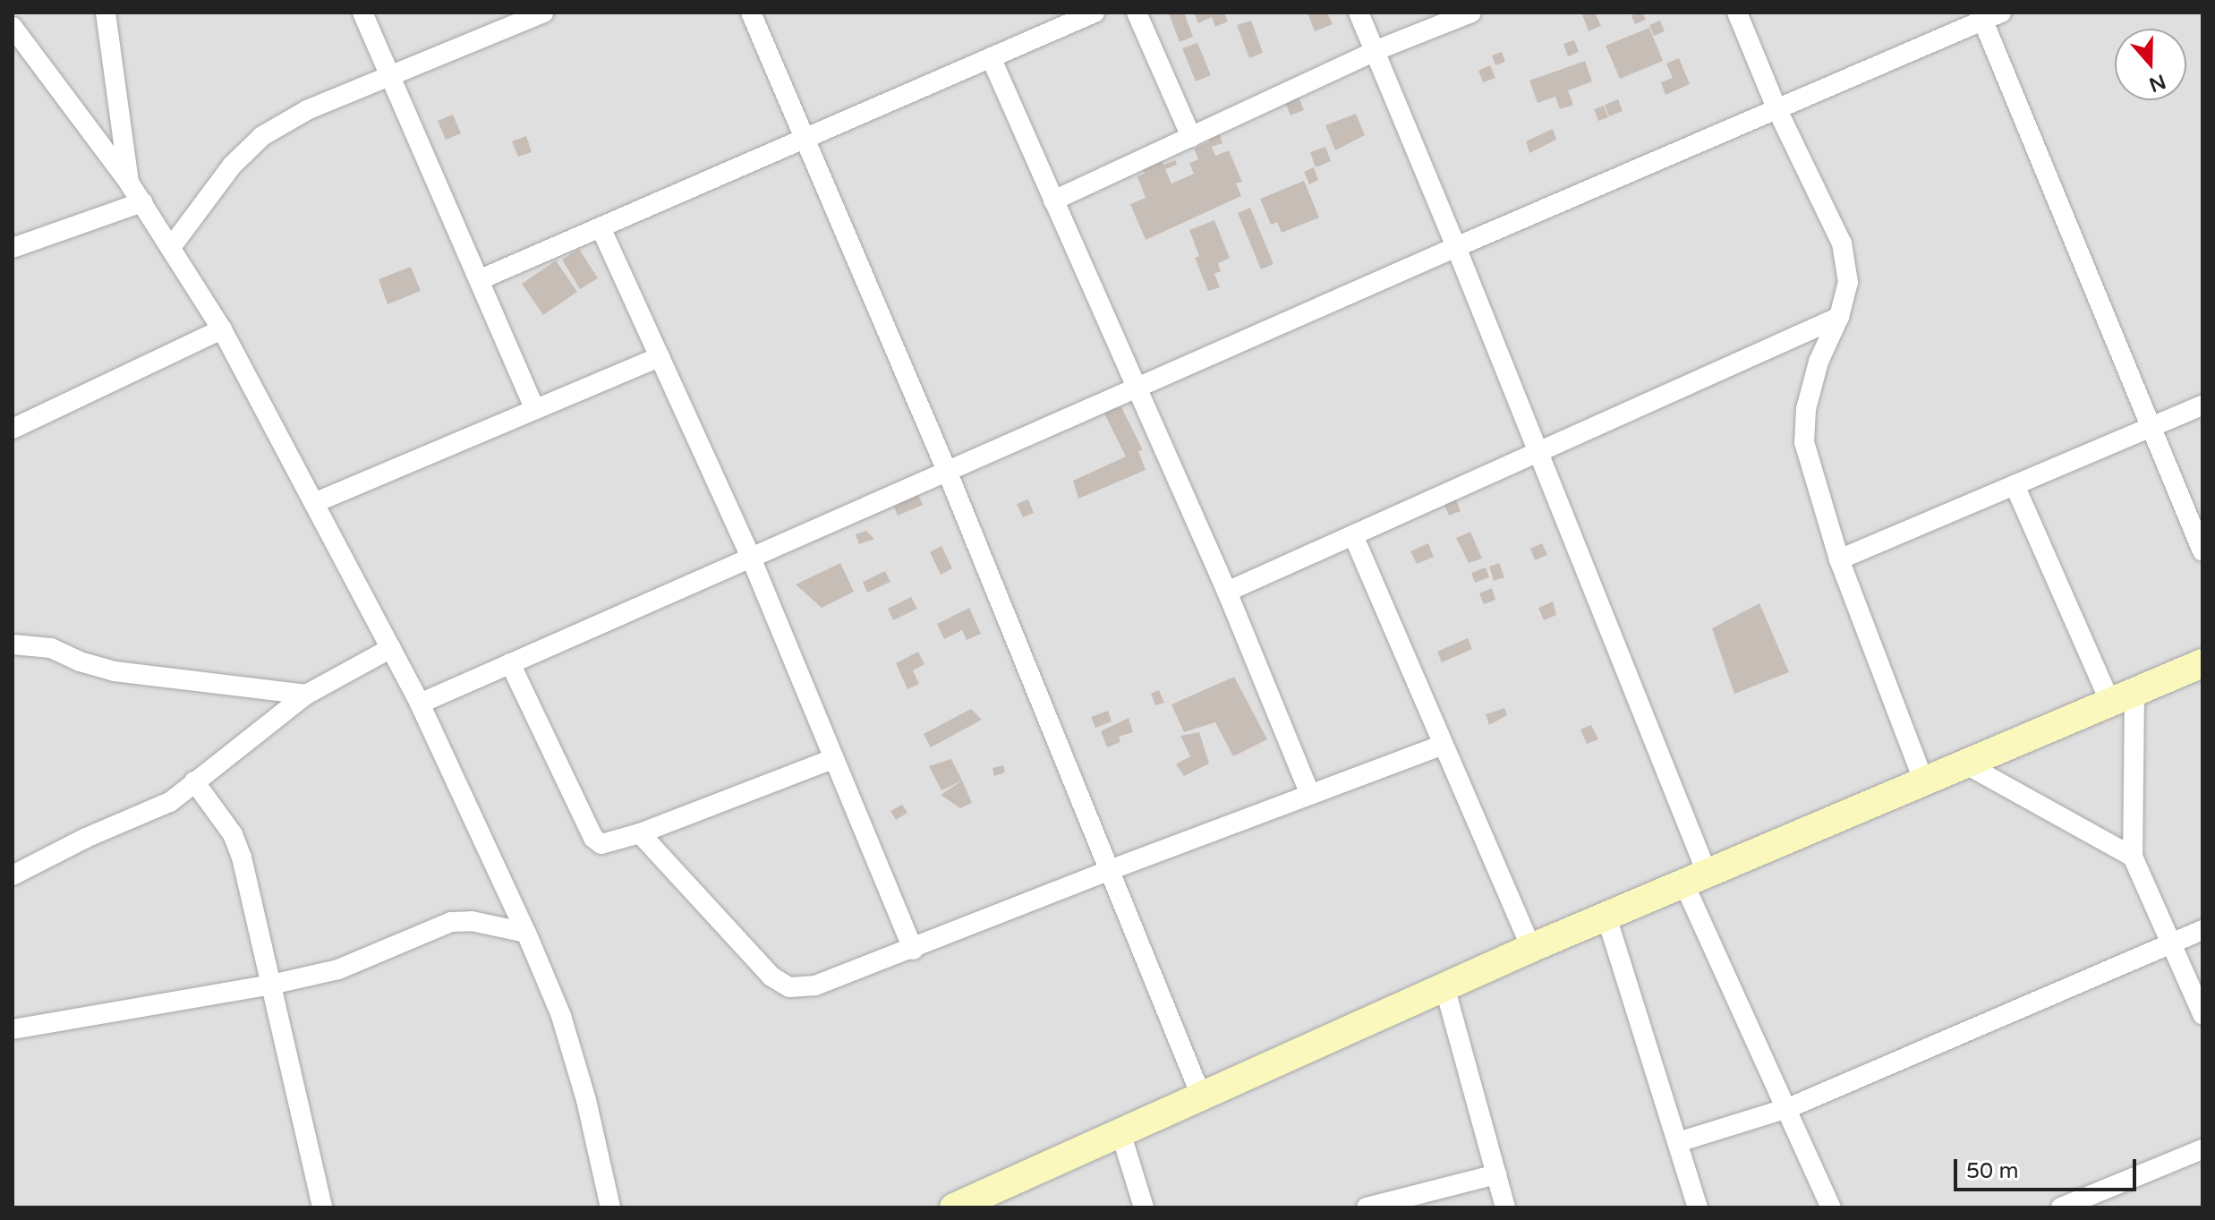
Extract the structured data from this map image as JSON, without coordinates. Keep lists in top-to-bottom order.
{
  "scale_bar": "50 m",
  "north": "bottom"
}
